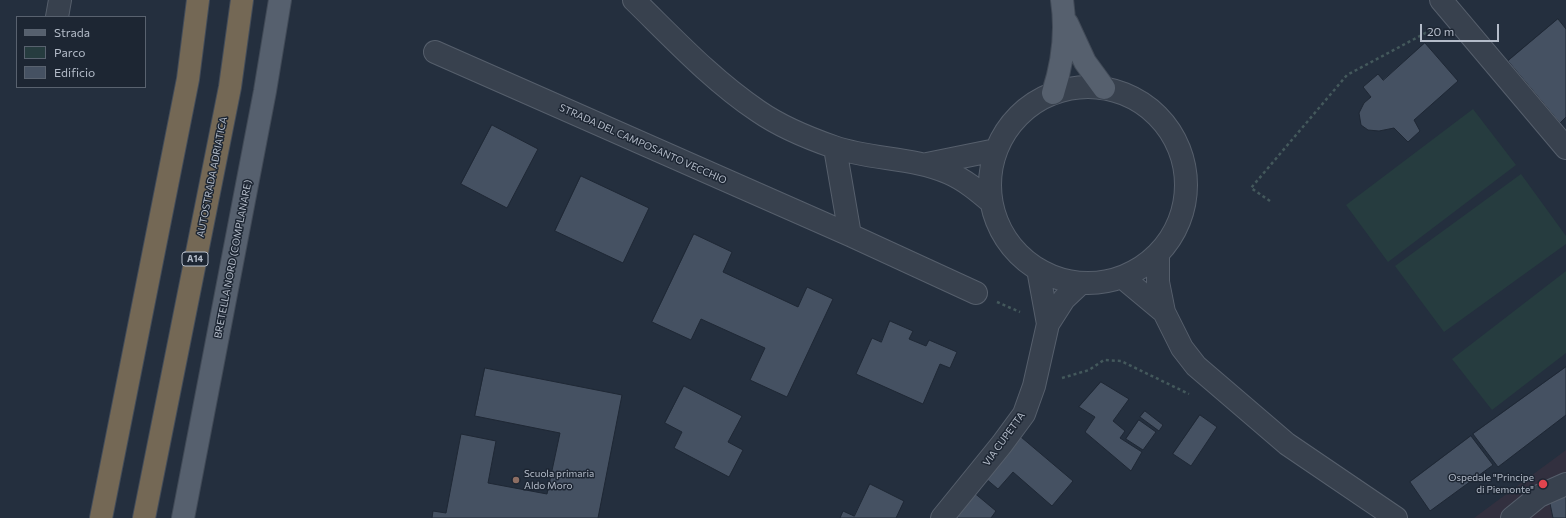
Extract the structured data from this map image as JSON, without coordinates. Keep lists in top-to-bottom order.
{
  "streets": {
    "highway": ["AUTOSTRADA ADRIATICA", "A14"],
    "main road": ["BRETELLA NORD (COMPLANARE)"],
    "street": ["STRADA DEL CAMPOSANTO VECCHIO", "VIA CUPETTA"]
  },
  "places": ["Scuola primaria Aldo Moro", "Ospedale \"Principe di Piemonte\""],
  "legend": ["Strada", "Parco", "Edificio"],
  "scale_bar": "20 m"
}
